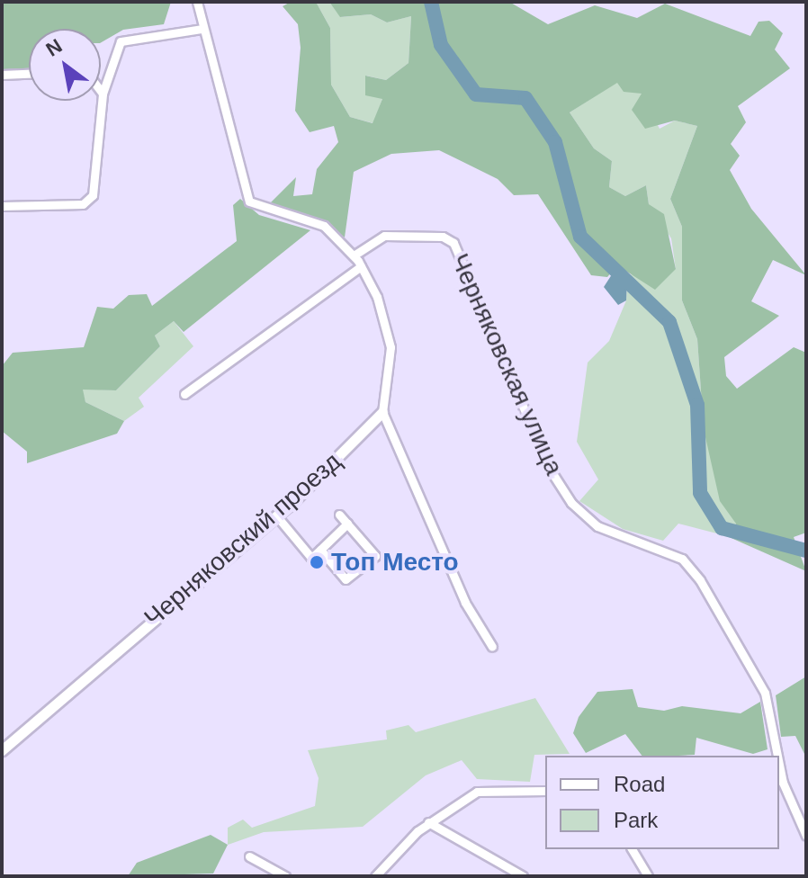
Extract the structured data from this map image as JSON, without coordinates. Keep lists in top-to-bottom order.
{
  "streets": {
    "street": ["Черняковская улица", "Черняковский проезд"]
  },
  "places": ["Топ Место"],
  "legend": ["Road", "Park"],
  "north": "top left"
}
